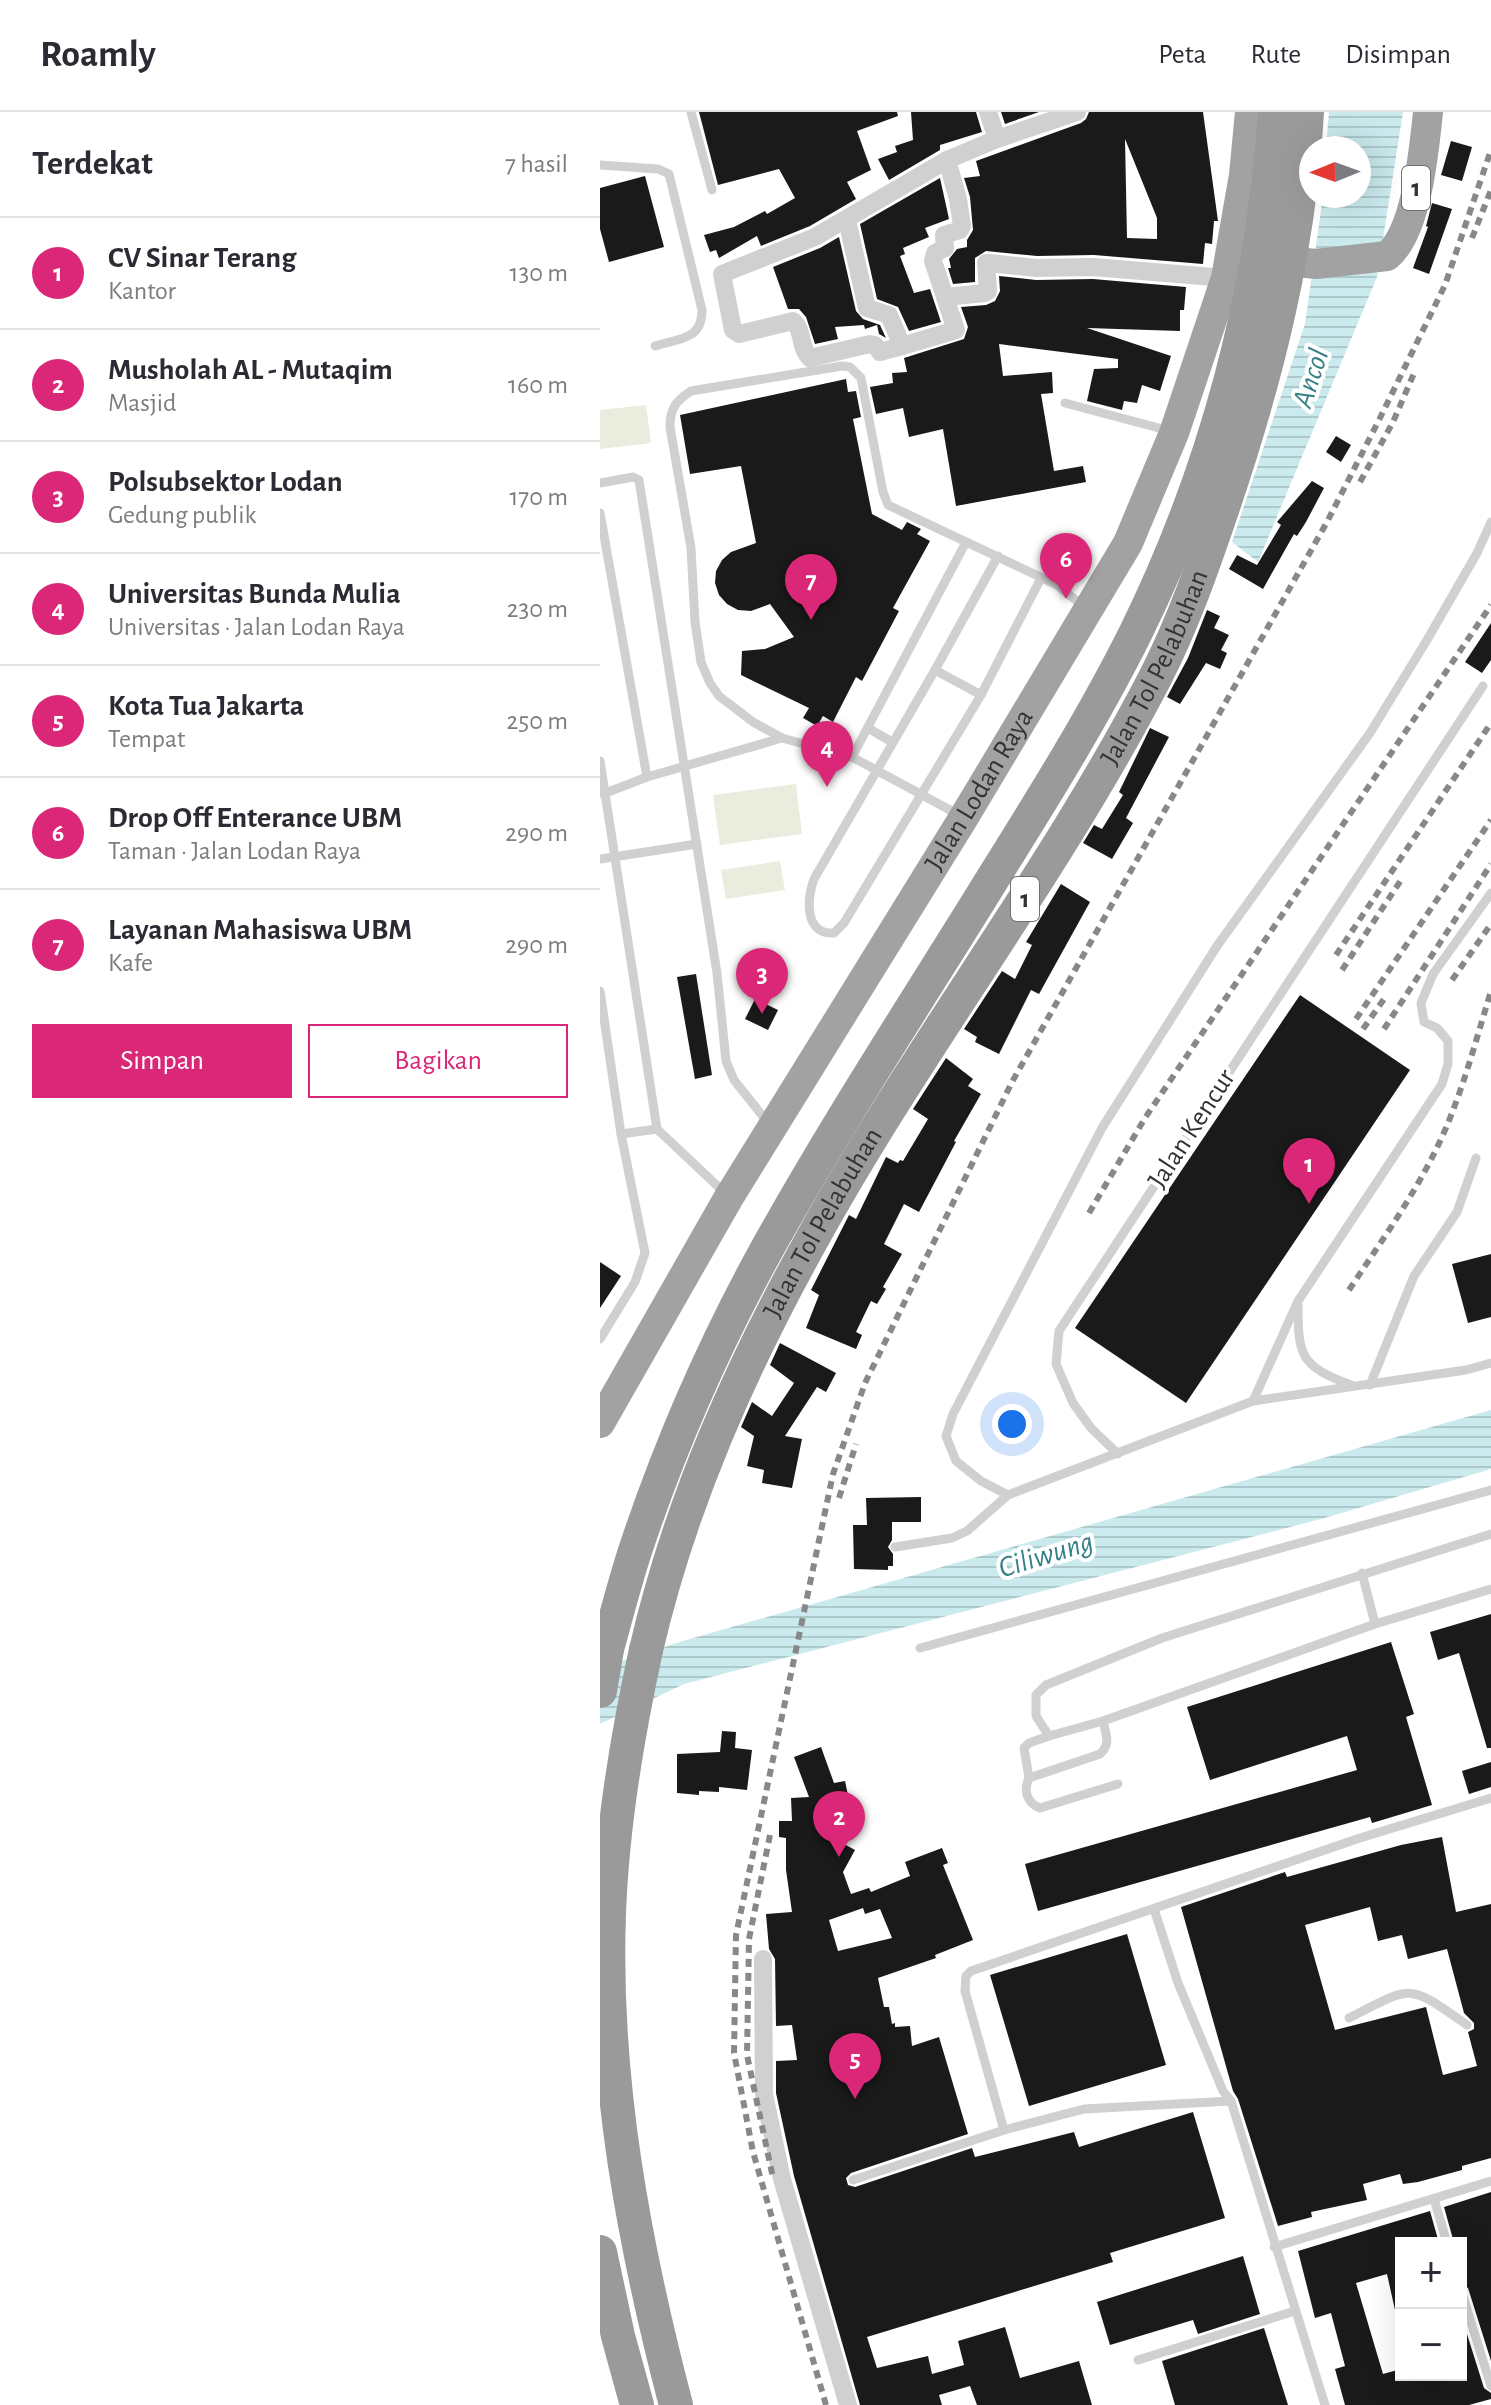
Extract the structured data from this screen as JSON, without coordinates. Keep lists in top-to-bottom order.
{
  "streets": {
    "highway": ["1", "Jalan Tol Pelabuhan", "Jalan Lodan Raya"],
    "lane": ["Jalan Kencur"]
  },
  "crossings": [
    ["1", "Jalan Lodan Raya"]
  ],
  "water": ["Ancol", "Ciliwung"],
  "north": "left",
  "page": {
    "header": "Roamly",
    "nav": ["Peta", "Rute", "Disimpan"],
    "heading": ["Terdekat", "7 hasil"],
    "list": [
      {
        "mark": "1",
        "name": "CV Sinar Terang",
        "note": "Kantor",
        "value": "130 m"
      },
      {
        "mark": "2",
        "name": "Musholah AL - Mutaqim",
        "note": "Masjid",
        "value": "160 m"
      },
      {
        "mark": "3",
        "name": "Polsubsektor Lodan",
        "note": "Gedung publik",
        "value": "170 m"
      },
      {
        "mark": "4",
        "name": "Universitas Bunda Mulia",
        "note": "Universitas · Jalan Lodan Raya",
        "value": "230 m"
      },
      {
        "mark": "5",
        "name": "Kota Tua Jakarta",
        "note": "Tempat",
        "value": "250 m"
      },
      {
        "mark": "6",
        "name": "Drop Off Enterance UBM",
        "note": "Taman · Jalan Lodan Raya",
        "value": "290 m"
      },
      {
        "mark": "7",
        "name": "Layanan Mahasiswa UBM",
        "note": "Kafe",
        "value": "290 m"
      }
    ],
    "pins": [
      "6",
      "7",
      "4",
      "3",
      "1",
      "2",
      "5"
    ],
    "buttons": ["Simpan", "Bagikan"],
    "map_buttons": ["+", "−"]
  }
}
